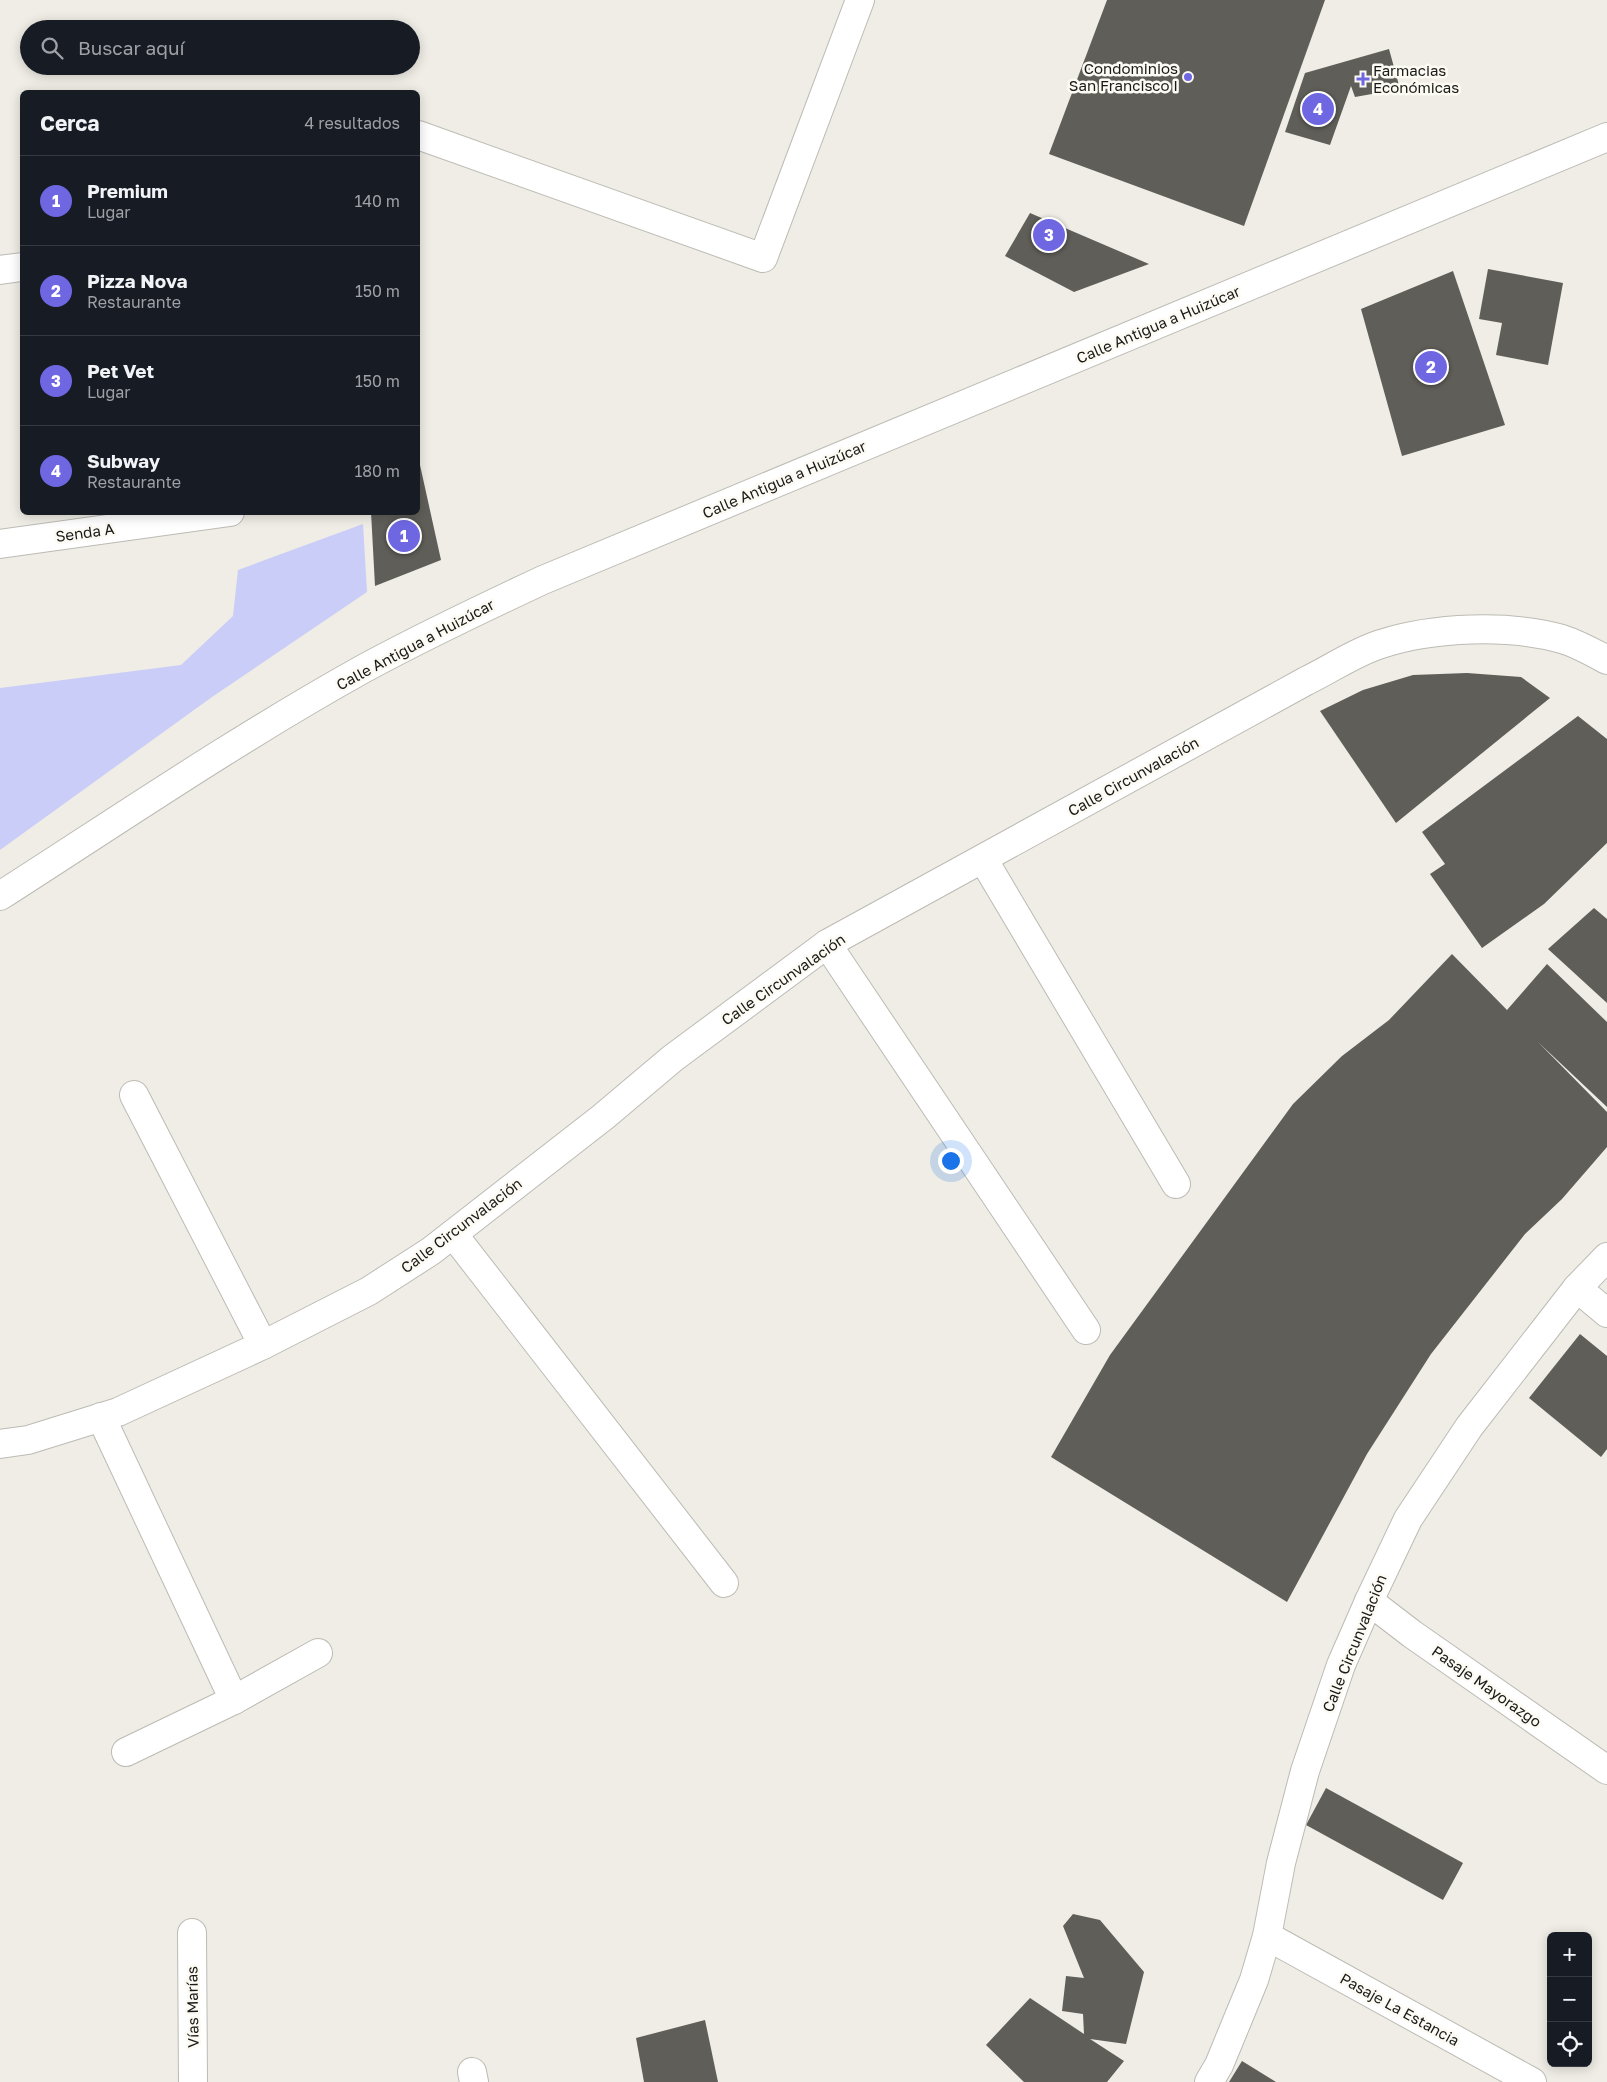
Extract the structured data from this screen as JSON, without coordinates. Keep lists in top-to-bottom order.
{
  "streets": {
    "street": [
      "Calle Antigua a Huizúcar",
      "Senda A",
      "Calle Circunvalación",
      "Pasaje Mayorazgo",
      "Vías Marías",
      "Pasaje La Estancia"
    ]
  },
  "crossings": [
    ["Calle Circunvalación", "Pasaje Mayorazgo"],
    ["Calle Circunvalación", "Pasaje La Estancia"]
  ],
  "places": {
    "other": ["Condominios San Francisco I"],
    "health": ["Farmacias Económicas"]
  },
  "page": {
    "search": "Buscar aquí",
    "heading": ["Cerca", "4 resultados"],
    "pins": [
      "4",
      "3",
      "2",
      "1"
    ],
    "list": [
      {
        "mark": "1",
        "name": "Premium",
        "note": "Lugar",
        "value": "140 m"
      },
      {
        "mark": "2",
        "name": "Pizza Nova",
        "note": "Restaurante",
        "value": "150 m"
      },
      {
        "mark": "3",
        "name": "Pet Vet",
        "note": "Lugar",
        "value": "150 m"
      },
      {
        "mark": "4",
        "name": "Subway",
        "note": "Restaurante",
        "value": "180 m"
      }
    ],
    "map_buttons": ["+", "−"]
  }
}
